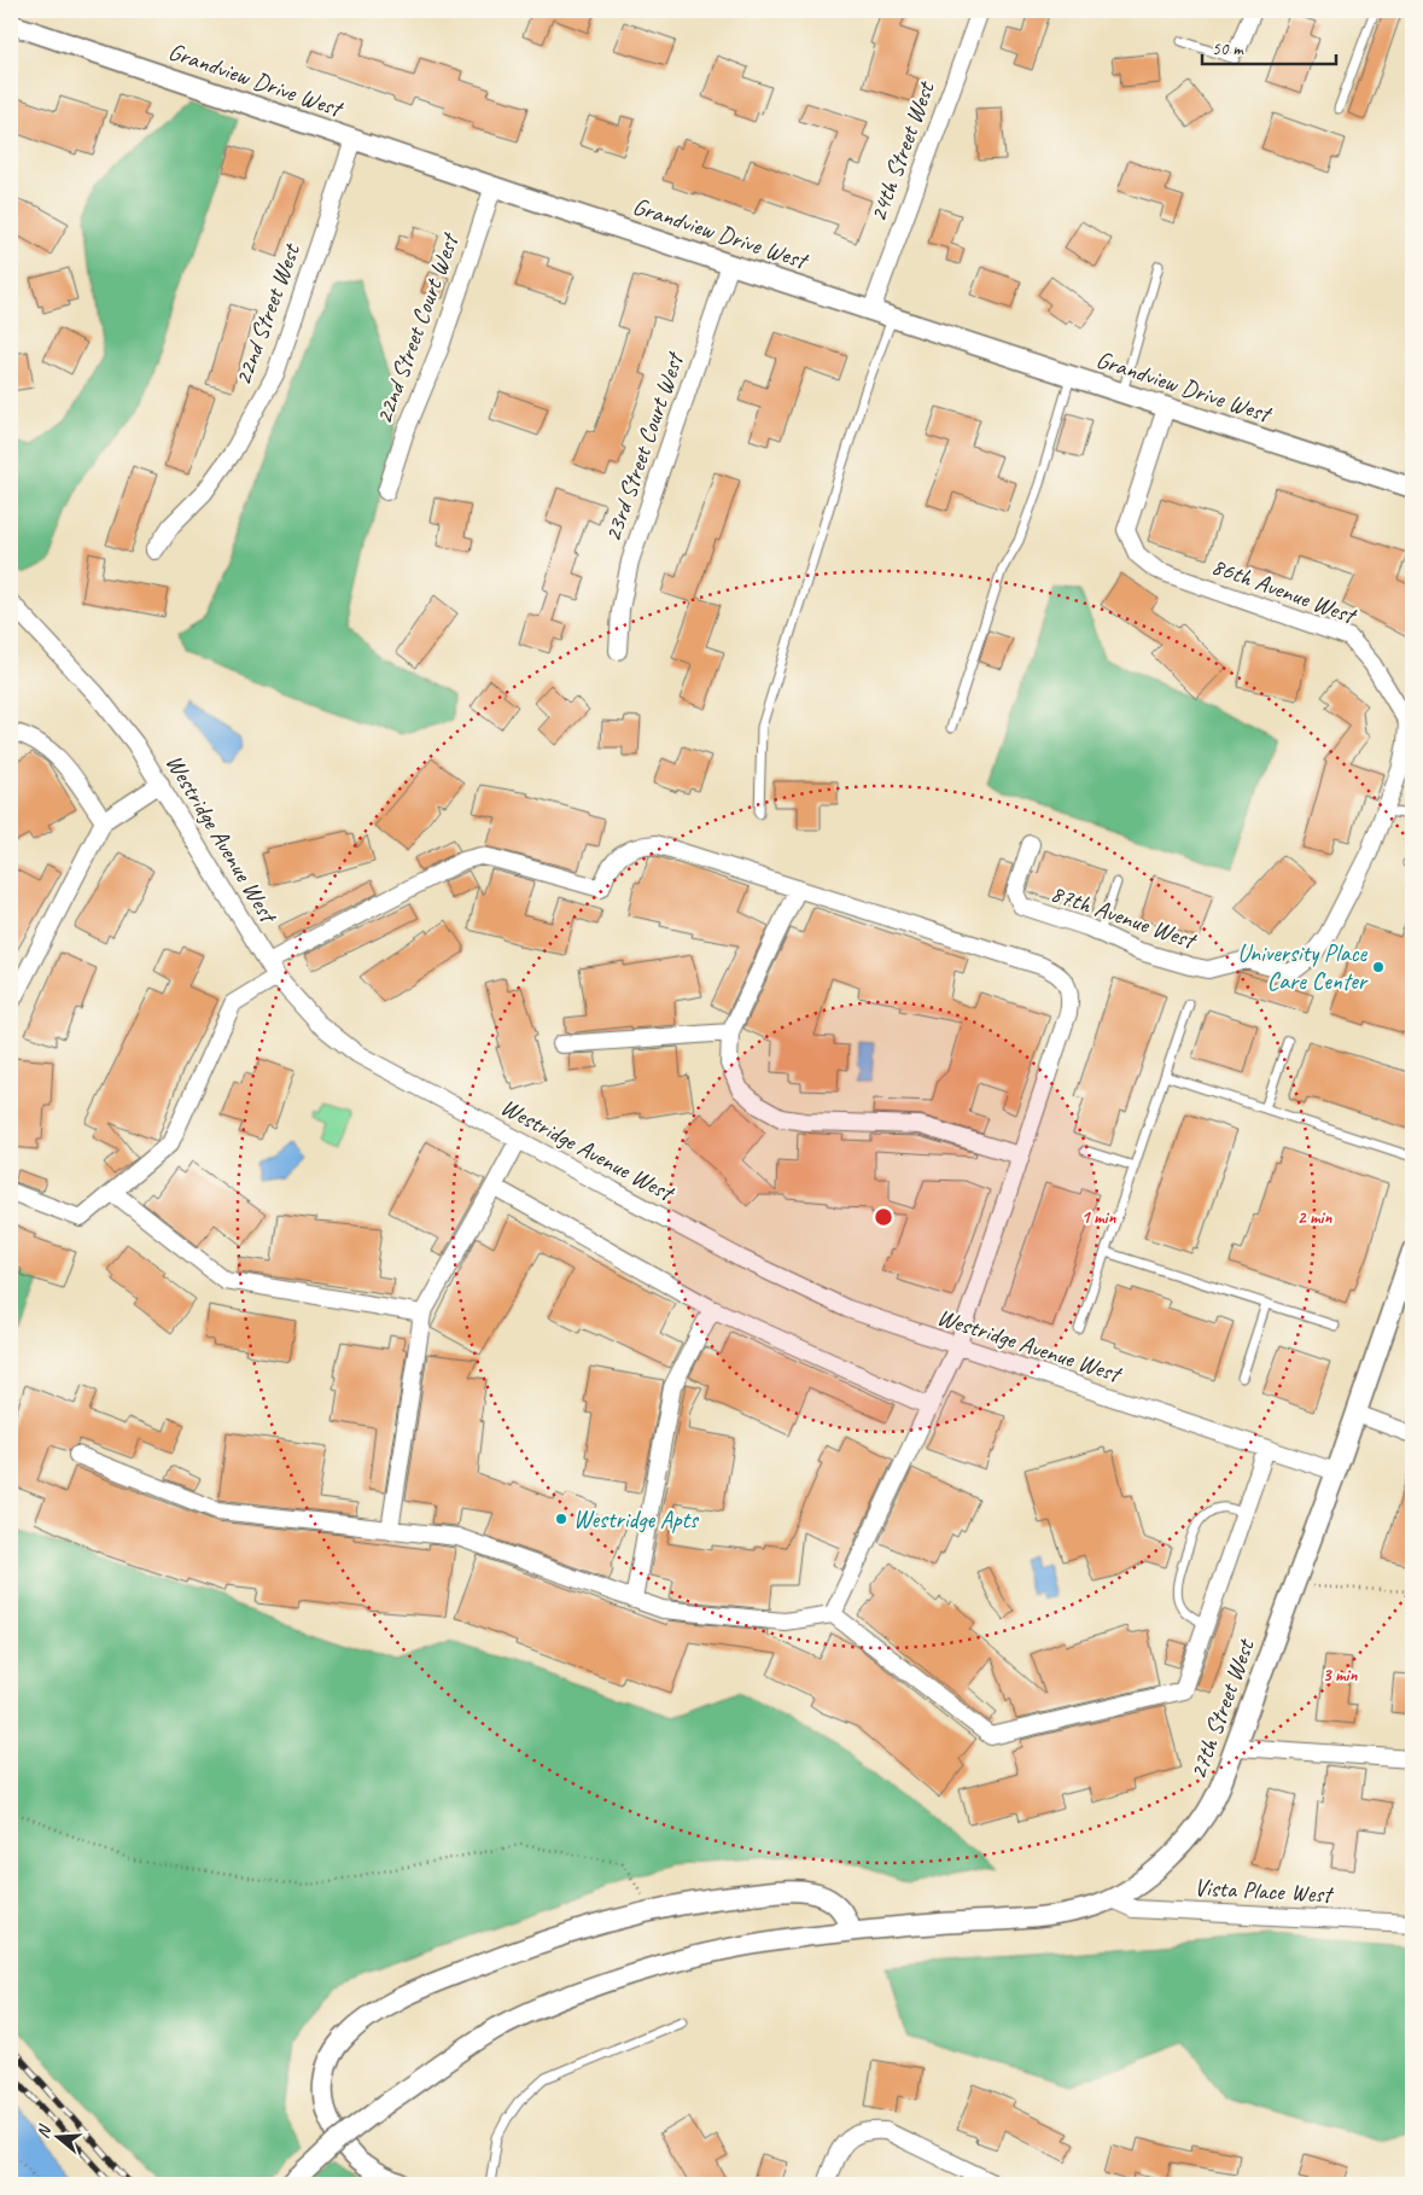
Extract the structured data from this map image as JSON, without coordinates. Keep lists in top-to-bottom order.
{
  "streets": {
    "street": [
      "Grandview Drive West",
      "24th Street West",
      "22nd Street West",
      "22nd Street Court West",
      "23rd Street Court West",
      "86th Avenue West",
      "Westridge Avenue West",
      "87th Avenue West",
      "27th Street West",
      "Vista Place West"
    ]
  },
  "crossings": [
    ["Grandview Drive West", "24th Street West"],
    ["Grandview Drive West", "22nd Street West"],
    ["Grandview Drive West", "22nd Street Court West"],
    ["Grandview Drive West", "23rd Street Court West"],
    ["Grandview Drive West", "86th Avenue West"],
    ["86th Avenue West", "87th Avenue West"],
    ["Westridge Avenue West", "27th Street West"],
    ["27th Street West", "Vista Place West"]
  ],
  "places": ["University Place Care Center", "Westridge Apts"],
  "scale_bar": "50 m",
  "north": "left",
  "rings": ["1 min", "2 min", "3 min"]
}
